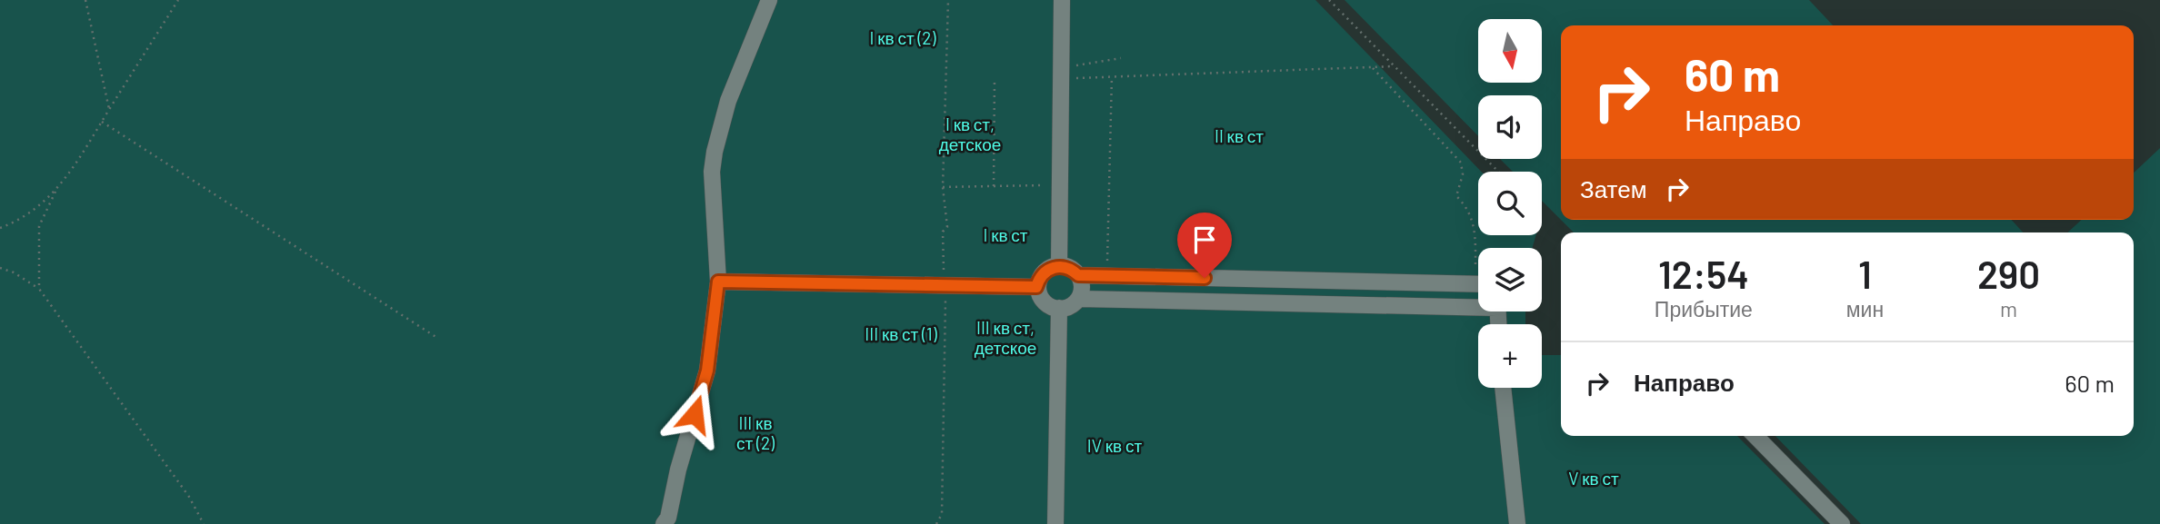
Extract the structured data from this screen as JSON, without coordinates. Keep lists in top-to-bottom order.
{
  "parks": [
    "I кв ст (2)",
    "I кв ст, детское",
    "II кв ст",
    "I кв ст",
    "III кв ст, детское",
    "III кв ст (1)",
    "III кв ст (2)",
    "IV кв ст",
    "V кв ст"
  ],
  "north": "bottom",
  "page": {
    "map_buttons": "+",
    "turn": ["60 m", "Направо"],
    "then": "Затем",
    "eta": [
      "12:54",
      "Прибытие",
      "1",
      "мин",
      "290",
      "m"
    ],
    "list": [
      {
        "name": "Направо",
        "value": "60 m"
      }
    ]
  }
}
